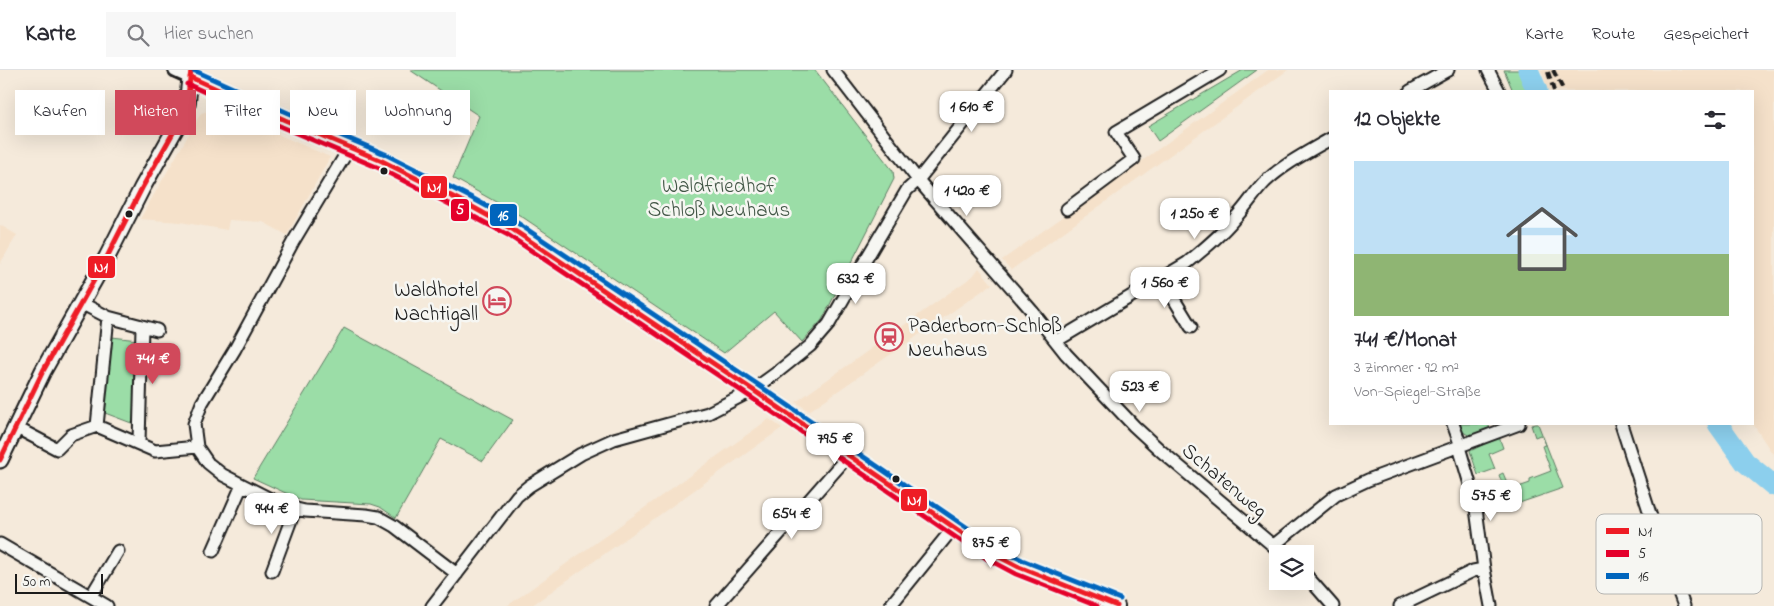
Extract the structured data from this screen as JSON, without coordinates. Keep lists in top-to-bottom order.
{
  "streets": {
    "street": ["Schatenweg"]
  },
  "parks": ["Waldfriedhof Schloß Neuhaus"],
  "places": {
    "hotel": ["Waldhotel Nachtigall"],
    "station": ["Paderborn-Schloß Neuhaus"]
  },
  "lines": ["transit line N1", "transit line 16", "transit line 5"],
  "legend": ["N1", "5", "16"],
  "scale_bar": "50 m",
  "page": {
    "header": "Karte",
    "search": "Hier suchen",
    "nav": ["Karte", "Route", "Gespeichert"],
    "chip": [
      "Kaufen",
      "Mieten",
      "Filter",
      "Neu",
      "Wohnung"
    ],
    "heading": "12 Objekte",
    "price": [
      "1 610 €",
      "1 420 €",
      "1 250 €",
      "632 €",
      "1 560 €",
      "741 €",
      "523 €",
      "795 €",
      "575 €",
      "944 €",
      "654 €",
      "875 €"
    ],
    "list": [
      {
        "name": "741 €/Monat",
        "note": "3 Zimmer · 92 m² · Von-Spiegel-Straße"
      }
    ],
    "scale": "50 m"
  }
}
